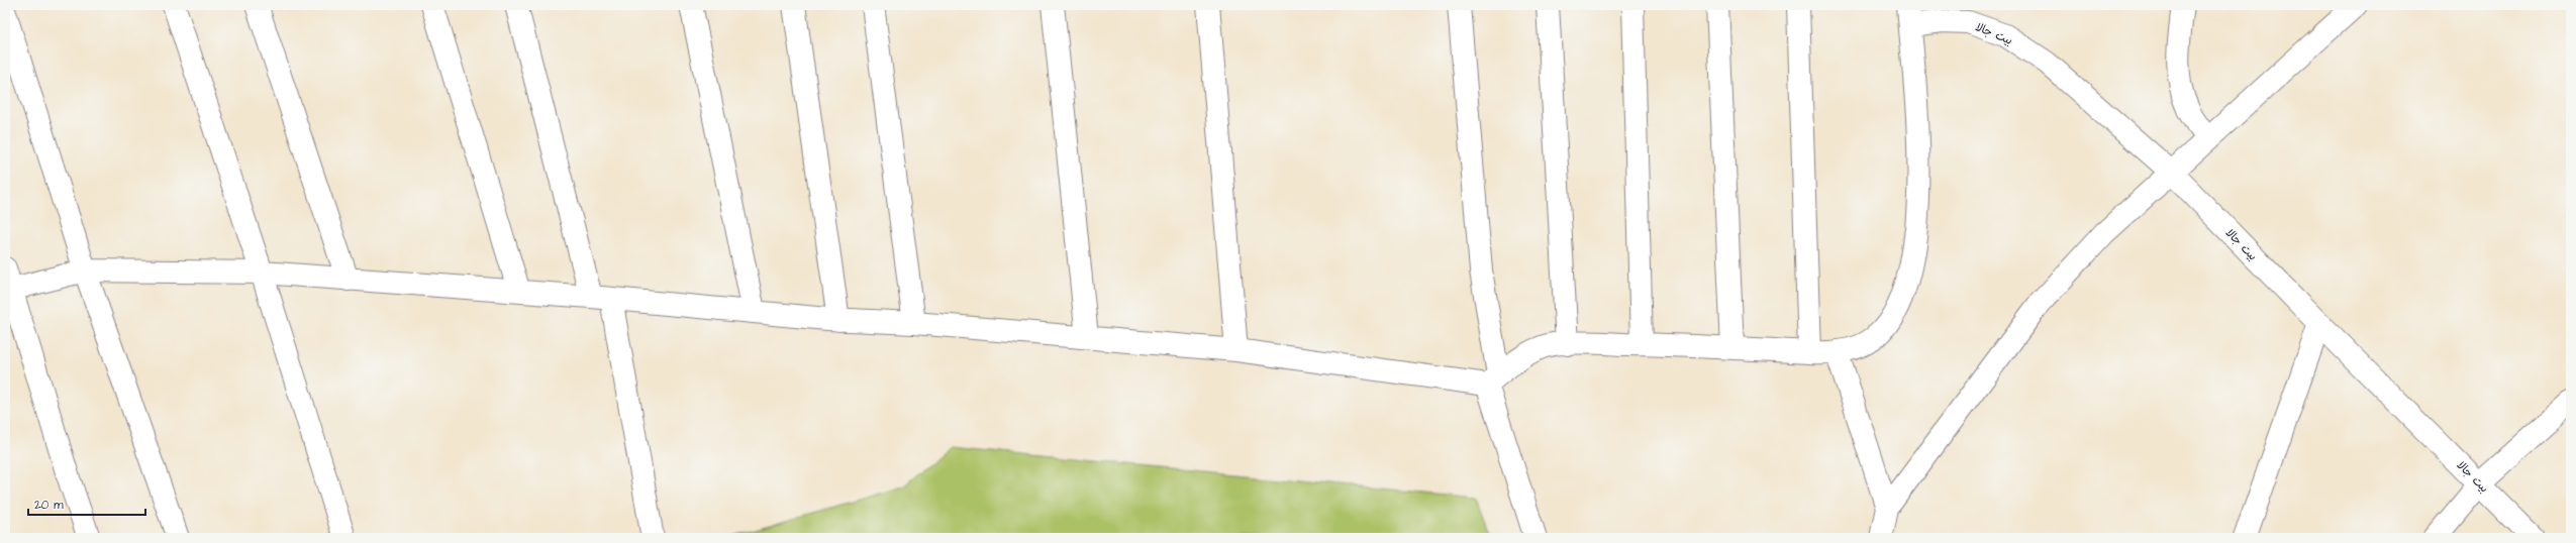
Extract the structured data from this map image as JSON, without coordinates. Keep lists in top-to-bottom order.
{
  "streets": {
    "street": ["بيت جالا"]
  },
  "scale_bar": "20 m"
}
